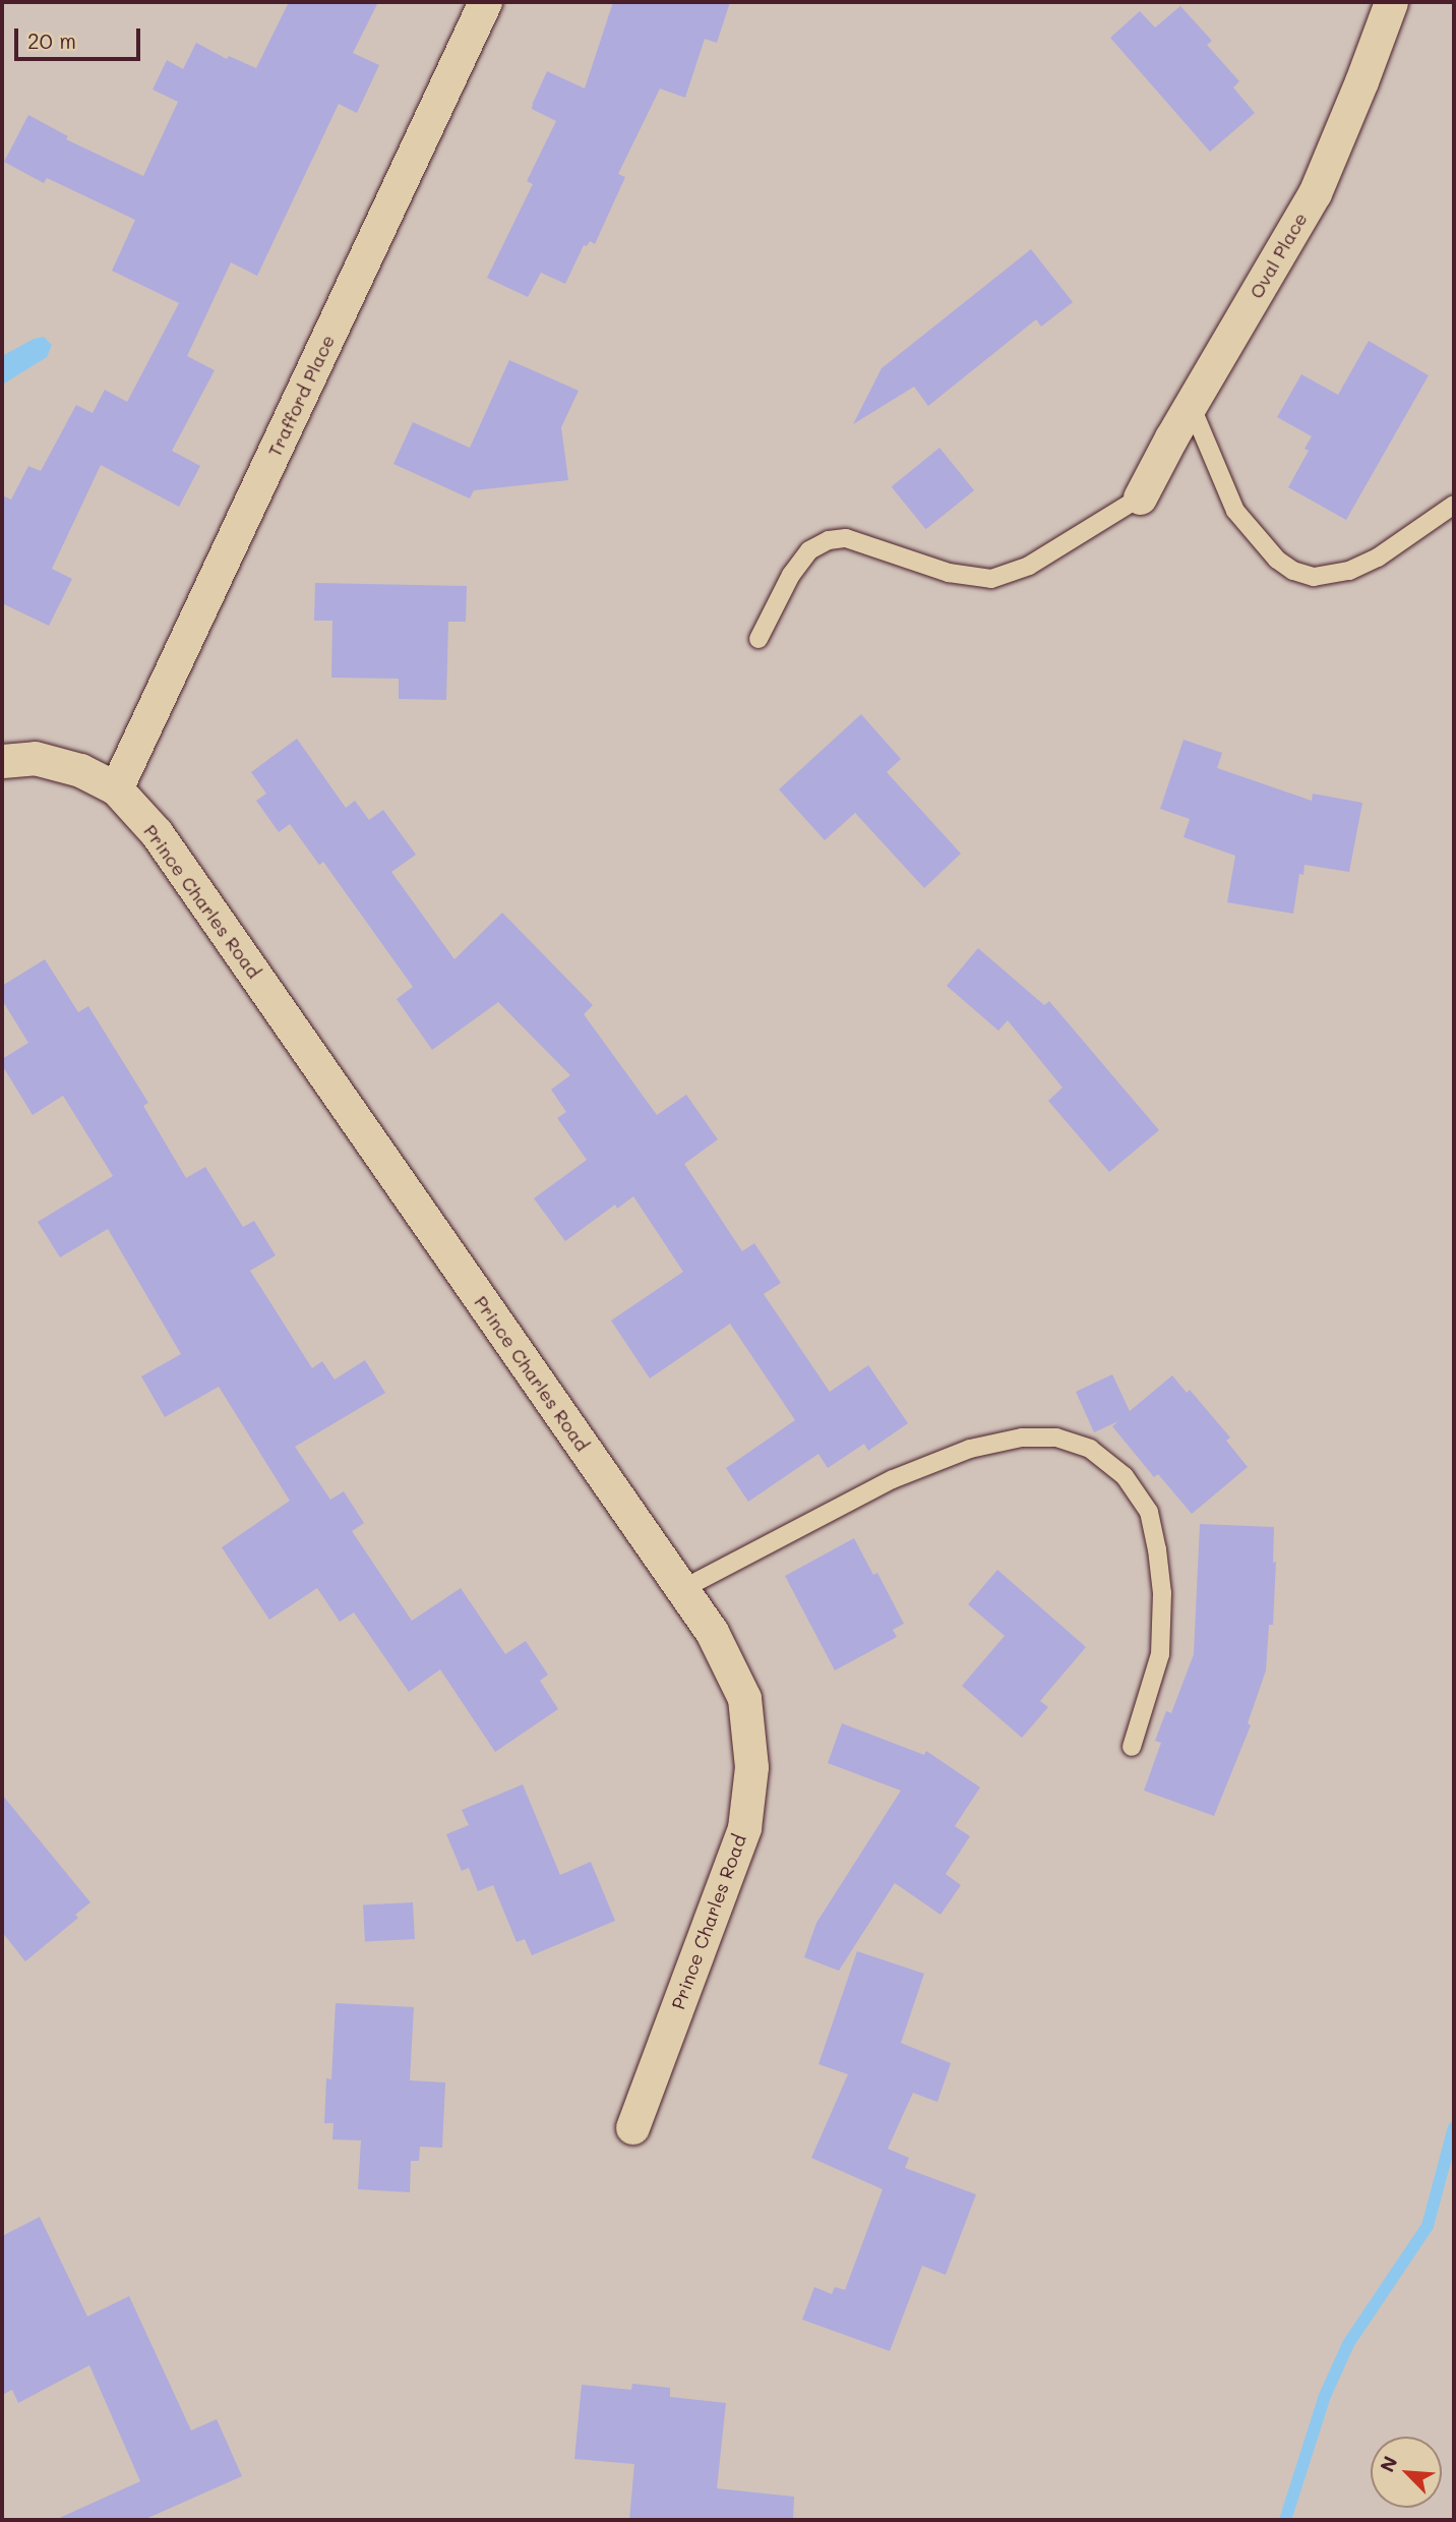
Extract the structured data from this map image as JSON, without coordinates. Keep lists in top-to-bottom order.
{
  "streets": {
    "street": ["Oval Place", "Trafford Place", "Prince Charles Road"]
  },
  "crossings": [
    ["Trafford Place", "Prince Charles Road"]
  ],
  "scale_bar": "20 m",
  "north": "top left"
}
